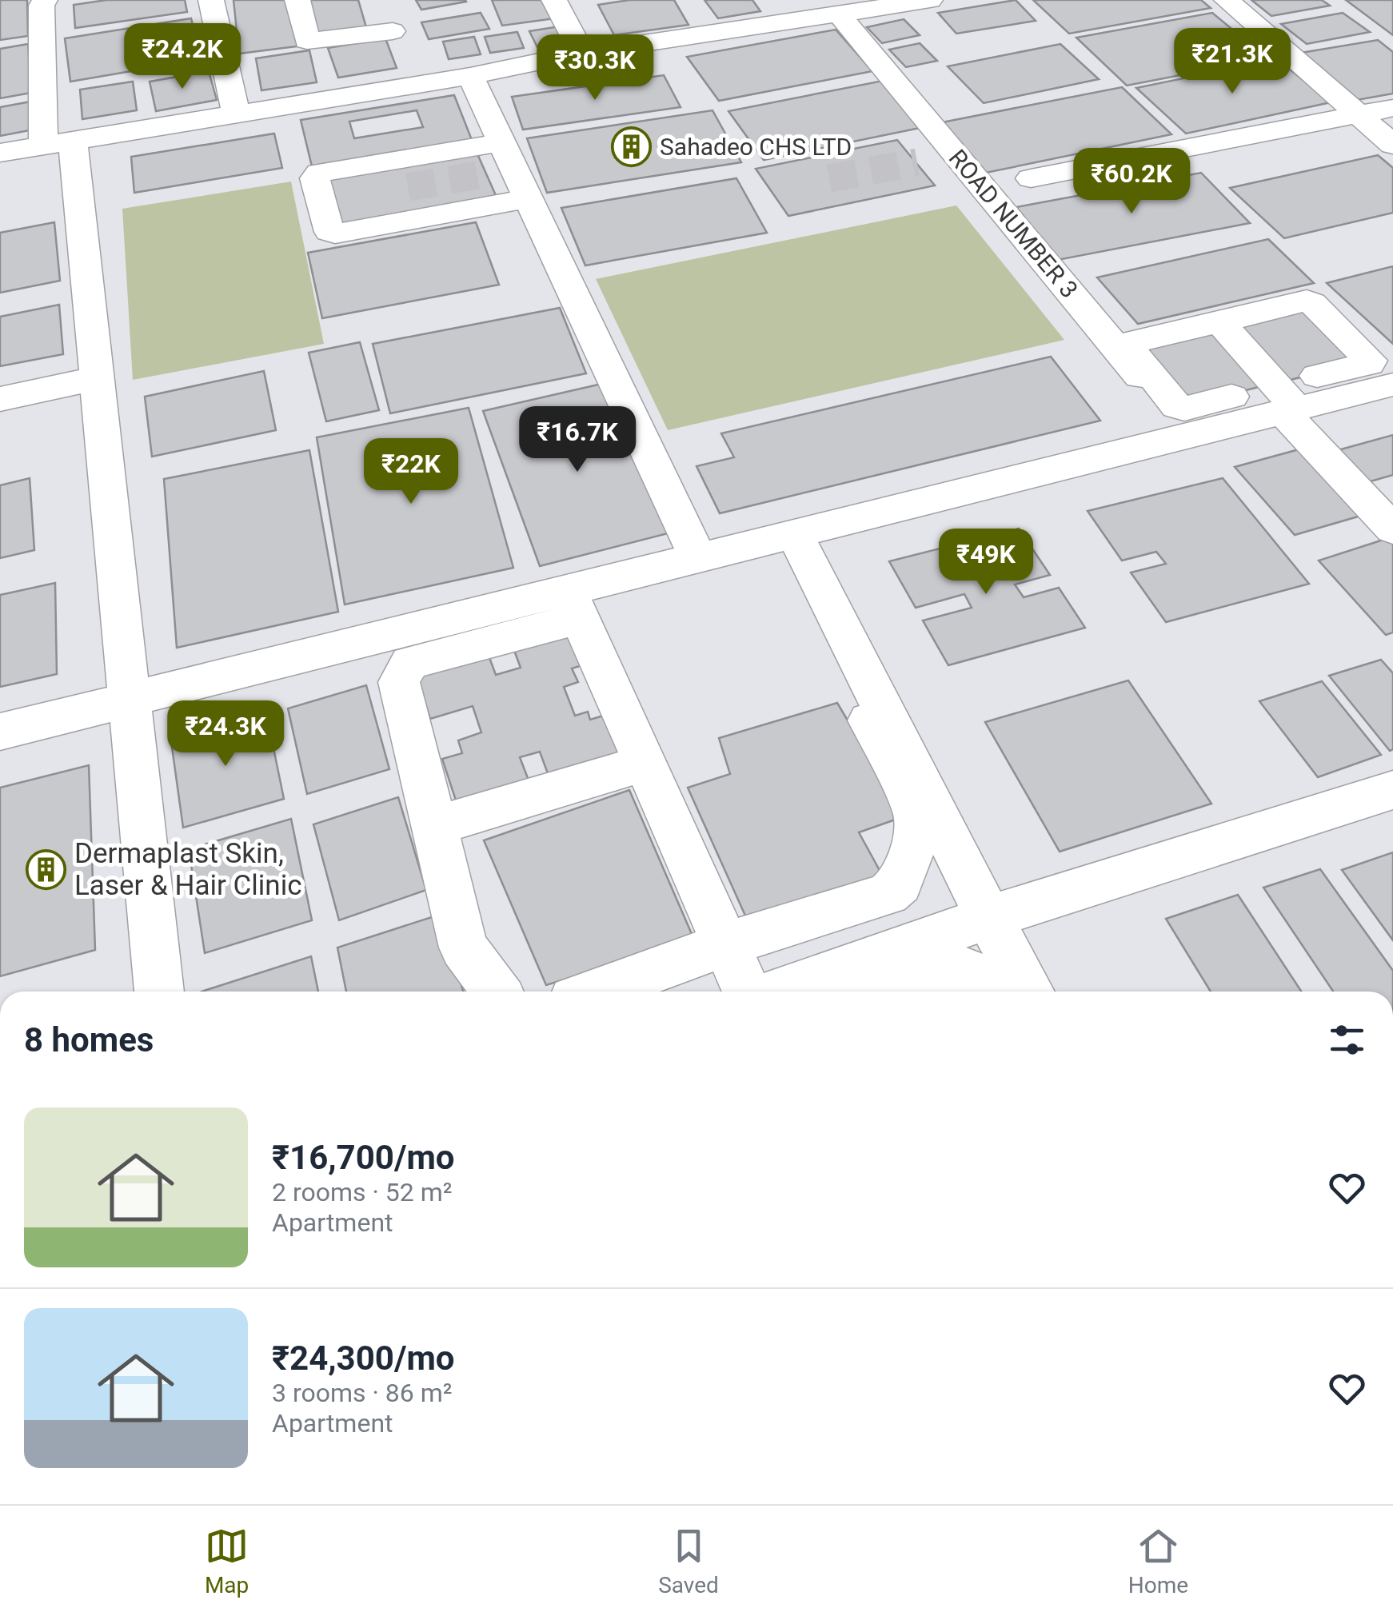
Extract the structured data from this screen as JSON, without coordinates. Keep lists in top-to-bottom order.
{
  "streets": {
    "street": ["ROAD NUMBER 3"]
  },
  "places": {
    "building": ["Sahadeo CHS LTD", "Dermaplast Skin, Laser & Hair Clinic"]
  },
  "page": {
    "price": [
      "₹24.2K",
      "₹21.3K",
      "₹30.3K",
      "₹60.2K",
      "₹16.7K",
      "₹22K",
      "₹49K",
      "₹24.3K"
    ],
    "heading": "8 homes",
    "list": [
      {
        "name": "₹16,700/mo",
        "note": "2 rooms · 52 m² · Apartment"
      },
      {
        "name": "₹24,300/mo",
        "note": "3 rooms · 86 m² · Apartment"
      }
    ],
    "tabs": ["Map", "Saved", "Home"]
  }
}
